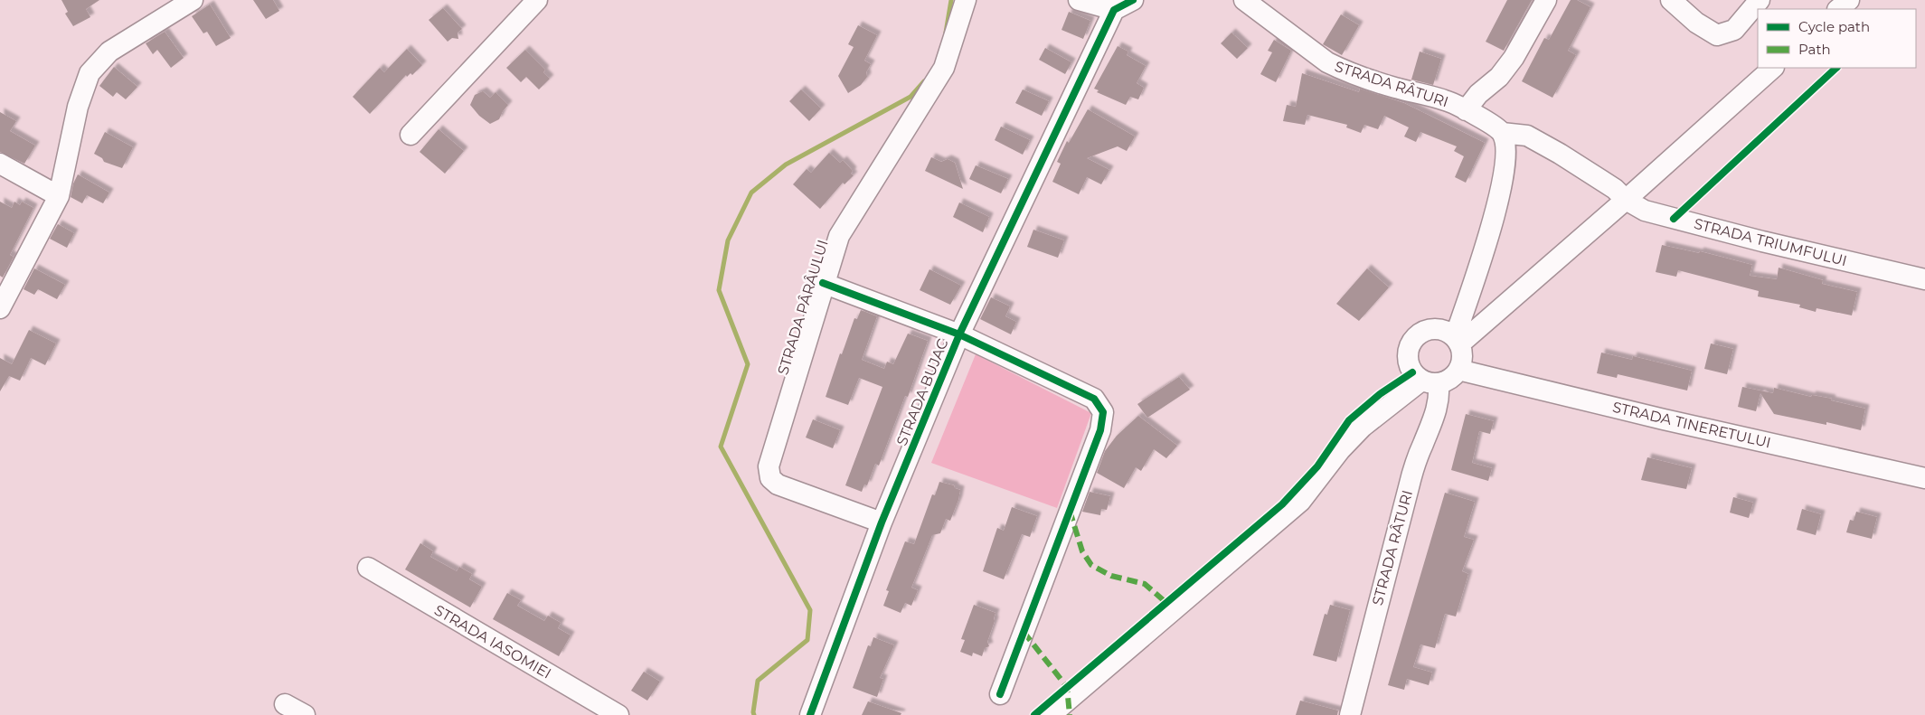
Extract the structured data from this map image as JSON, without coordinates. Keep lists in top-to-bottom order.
{
  "streets": {
    "street": [
      "STRADA RÂTURI",
      "STRADA TRIUMFULUI",
      "STRADA PÂRÂULUI",
      "STRADA BUJAC",
      "STRADA TINERETULUI",
      "STRADA IASOMIEI"
    ]
  },
  "crossings": [
    ["STRADA RÂTURI", "STRADA TRIUMFULUI"],
    ["STRADA RÂTURI", "STRADA TINERETULUI"],
    ["STRADA PÂRÂULUI", "STRADA BUJAC"]
  ],
  "legend": ["Cycle path", "Path"]
}
